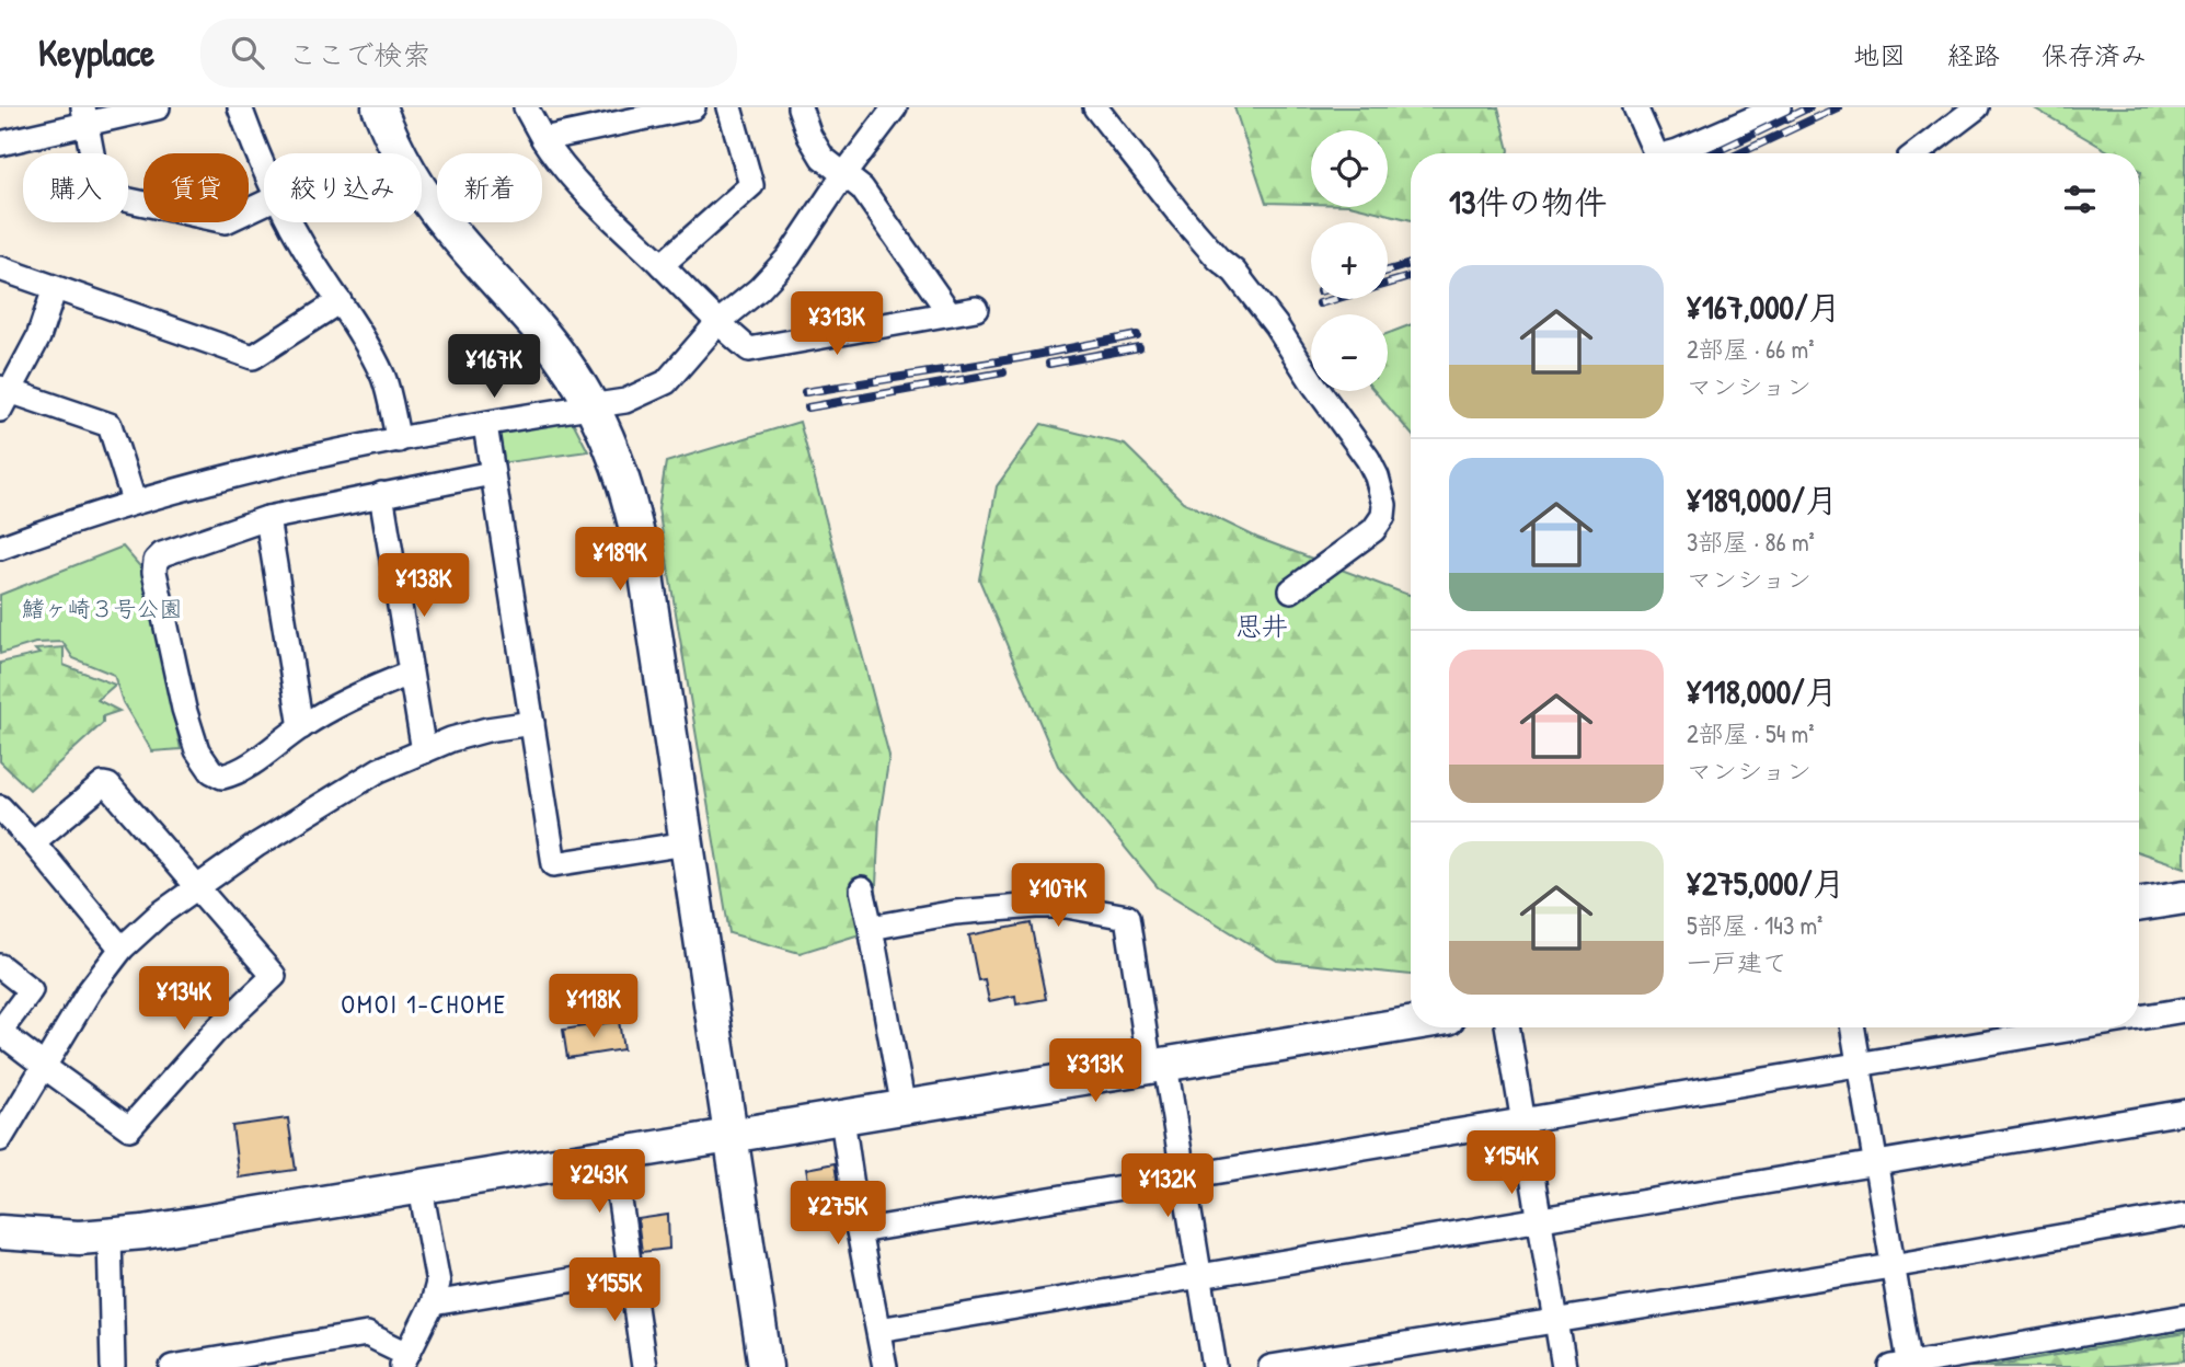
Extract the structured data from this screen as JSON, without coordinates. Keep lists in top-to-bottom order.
{
  "districts": ["思井", "OMOI 1-CHOME"],
  "parks": ["鰭ヶ崎３号公園"],
  "page": {
    "header": "Keyplace",
    "search": "ここで検索",
    "nav": ["地図", "経路", "保存済み"],
    "map_buttons": ["+", "−"],
    "chip": [
      "購入",
      "賃貸",
      "絞り込み",
      "新着"
    ],
    "heading": "13件の物件",
    "list": [
      {
        "name": "¥167,000/月",
        "note": "2部屋 · 66 m² · マンション"
      },
      {
        "name": "¥189,000/月",
        "note": "3部屋 · 86 m² · マンション"
      },
      {
        "name": "¥118,000/月",
        "note": "2部屋 · 54 m² · マンション"
      },
      {
        "name": "¥275,000/月",
        "note": "5部屋 · 143 m² · 一戸建て"
      }
    ],
    "price": [
      "¥313K",
      "¥167K",
      "¥189K",
      "¥138K",
      "¥107K",
      "¥134K",
      "¥118K",
      "¥313K",
      "¥154K",
      "¥243K",
      "¥132K",
      "¥275K",
      "¥155K"
    ]
  }
}
